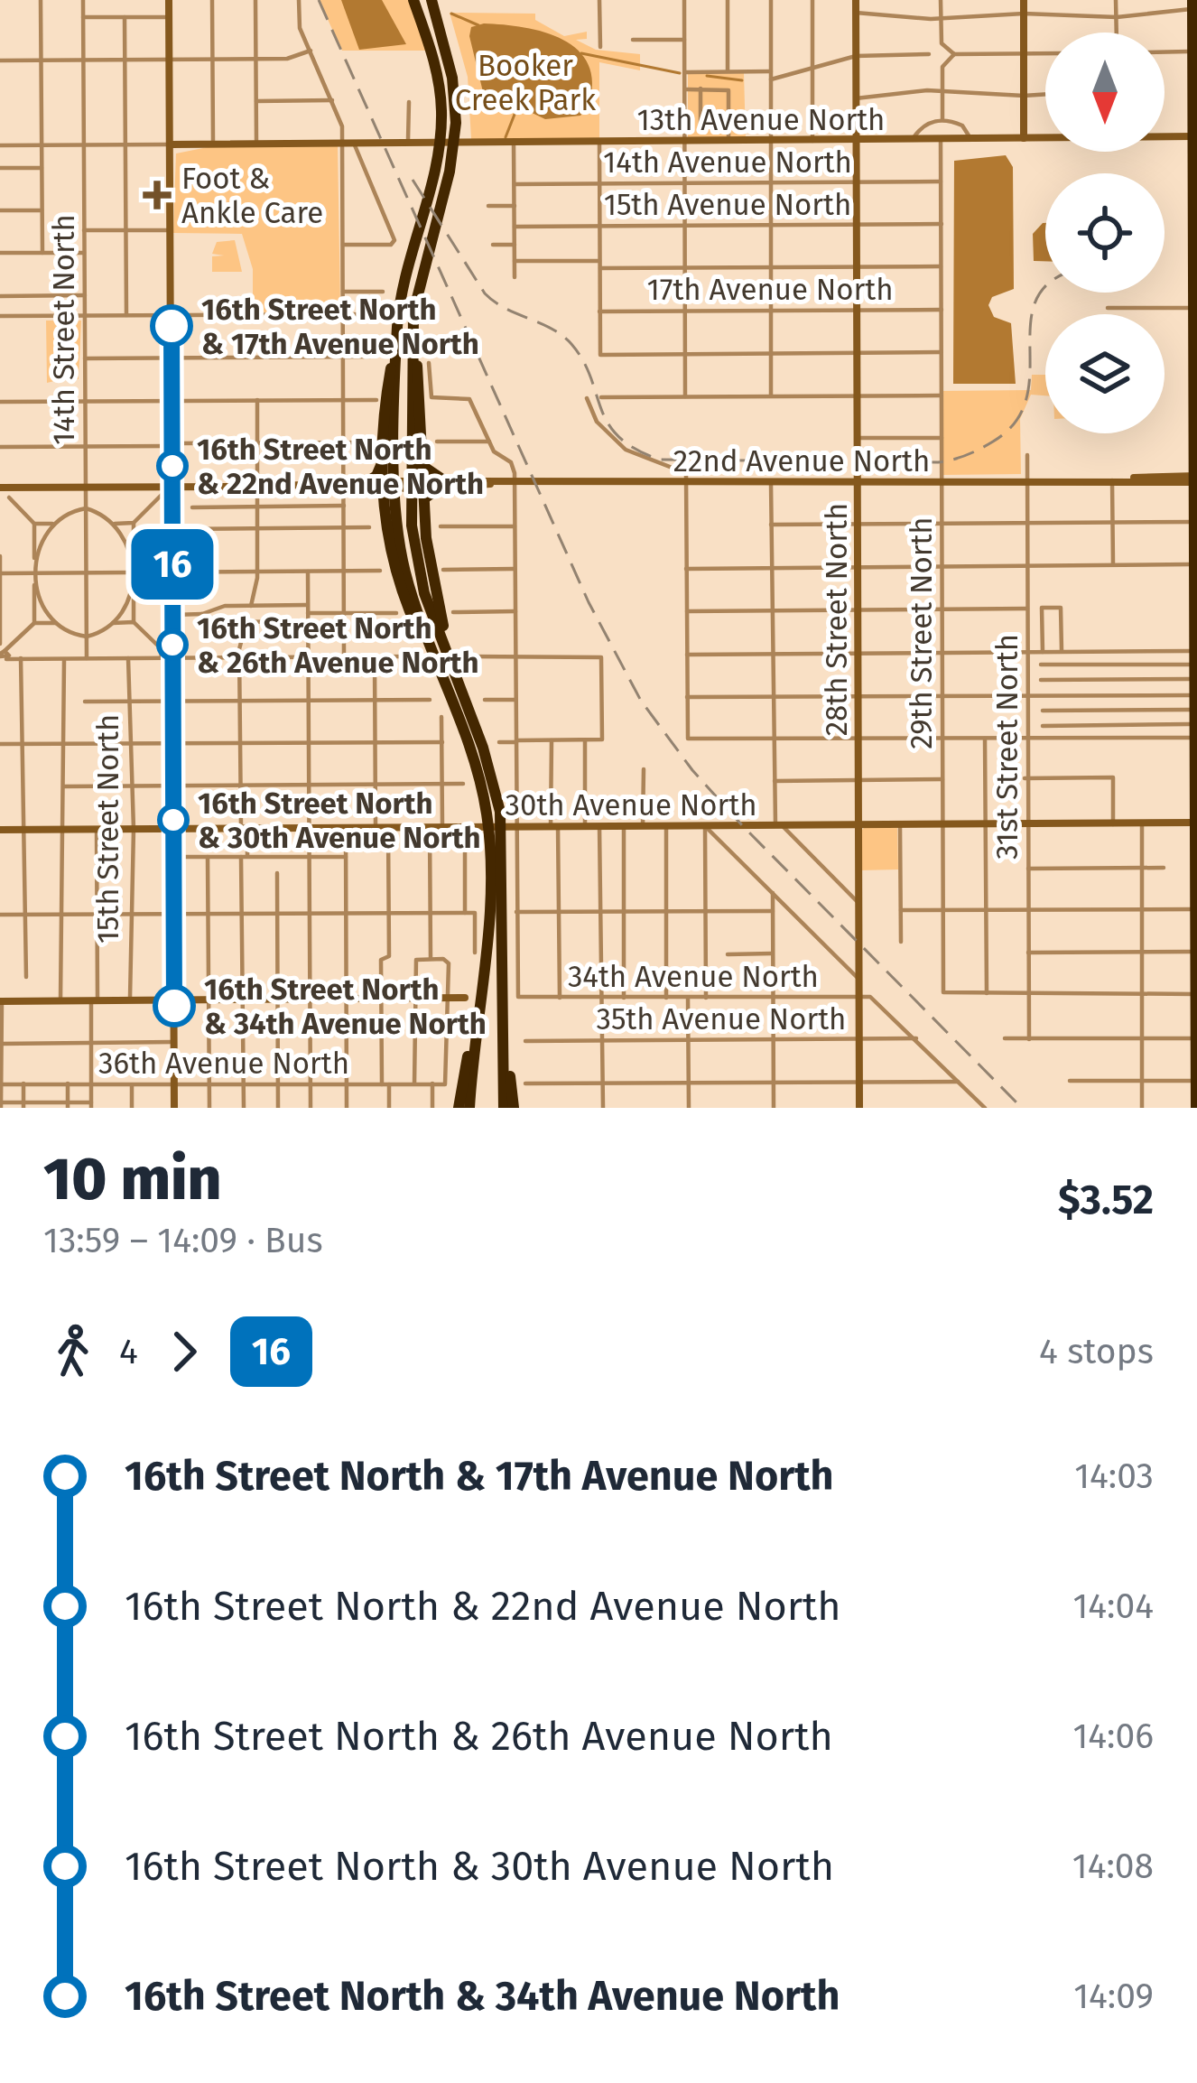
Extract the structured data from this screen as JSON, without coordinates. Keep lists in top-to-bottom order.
{
  "streets": {
    "street": [
      "13th Avenue North",
      "14th Avenue North",
      "15th Avenue North",
      "17th Avenue North",
      "14th Street North",
      "22nd Avenue North",
      "28th Street North",
      "29th Street North",
      "31st Street North",
      "30th Avenue North",
      "15th Street North",
      "34th Avenue North",
      "35th Avenue North",
      "36th Avenue North"
    ]
  },
  "crossings": [
    ["13th Avenue North", "14th Street North"],
    ["13th Avenue North", "28th Street North"],
    ["13th Avenue North", "29th Street North"],
    ["14th Avenue North", "28th Street North"],
    ["14th Avenue North", "29th Street North"],
    ["15th Avenue North", "28th Street North"],
    ["15th Avenue North", "29th Street North"],
    ["17th Avenue North", "28th Street North"],
    ["17th Avenue North", "29th Street North"],
    ["22nd Avenue North", "28th Street North"],
    ["22nd Avenue North", "29th Street North"],
    ["22nd Avenue North", "31st Street North"],
    ["28th Street North", "30th Avenue North"],
    ["28th Street North", "34th Avenue North"],
    ["28th Street North", "35th Avenue North"],
    ["29th Street North", "30th Avenue North"],
    ["31st Street North", "30th Avenue North"],
    ["30th Avenue North", "15th Street North"],
    ["34th Avenue North", "35th Avenue North"]
  ],
  "parks": ["Booker Creek Park"],
  "places": {
    "health": ["Foot & Ankle Care"],
    "other": [
      "16th Street North & 17th Avenue North",
      "16th Street North & 22nd Avenue North",
      "16th Street North & 26th Avenue North",
      "16th Street North & 30th Avenue North",
      "16th Street North & 34th Avenue North"
    ]
  },
  "lines": ["bus line 16"],
  "north": "bottom",
  "page": {
    "on_map": "16",
    "heading": ["10 min", "13:59 – 14:09 · Bus", "$3.52"],
    "legs": ["4", "16", "4 stops"],
    "list": [
      {
        "name": "16th Street North & 17th Avenue North",
        "value": "14:03"
      },
      {
        "name": "16th Street North & 22nd Avenue North",
        "value": "14:04"
      },
      {
        "name": "16th Street North & 26th Avenue North",
        "value": "14:06"
      },
      {
        "name": "16th Street North & 30th Avenue North",
        "value": "14:08"
      },
      {
        "name": "16th Street North & 34th Avenue North",
        "value": "14:09"
      }
    ]
  }
}
